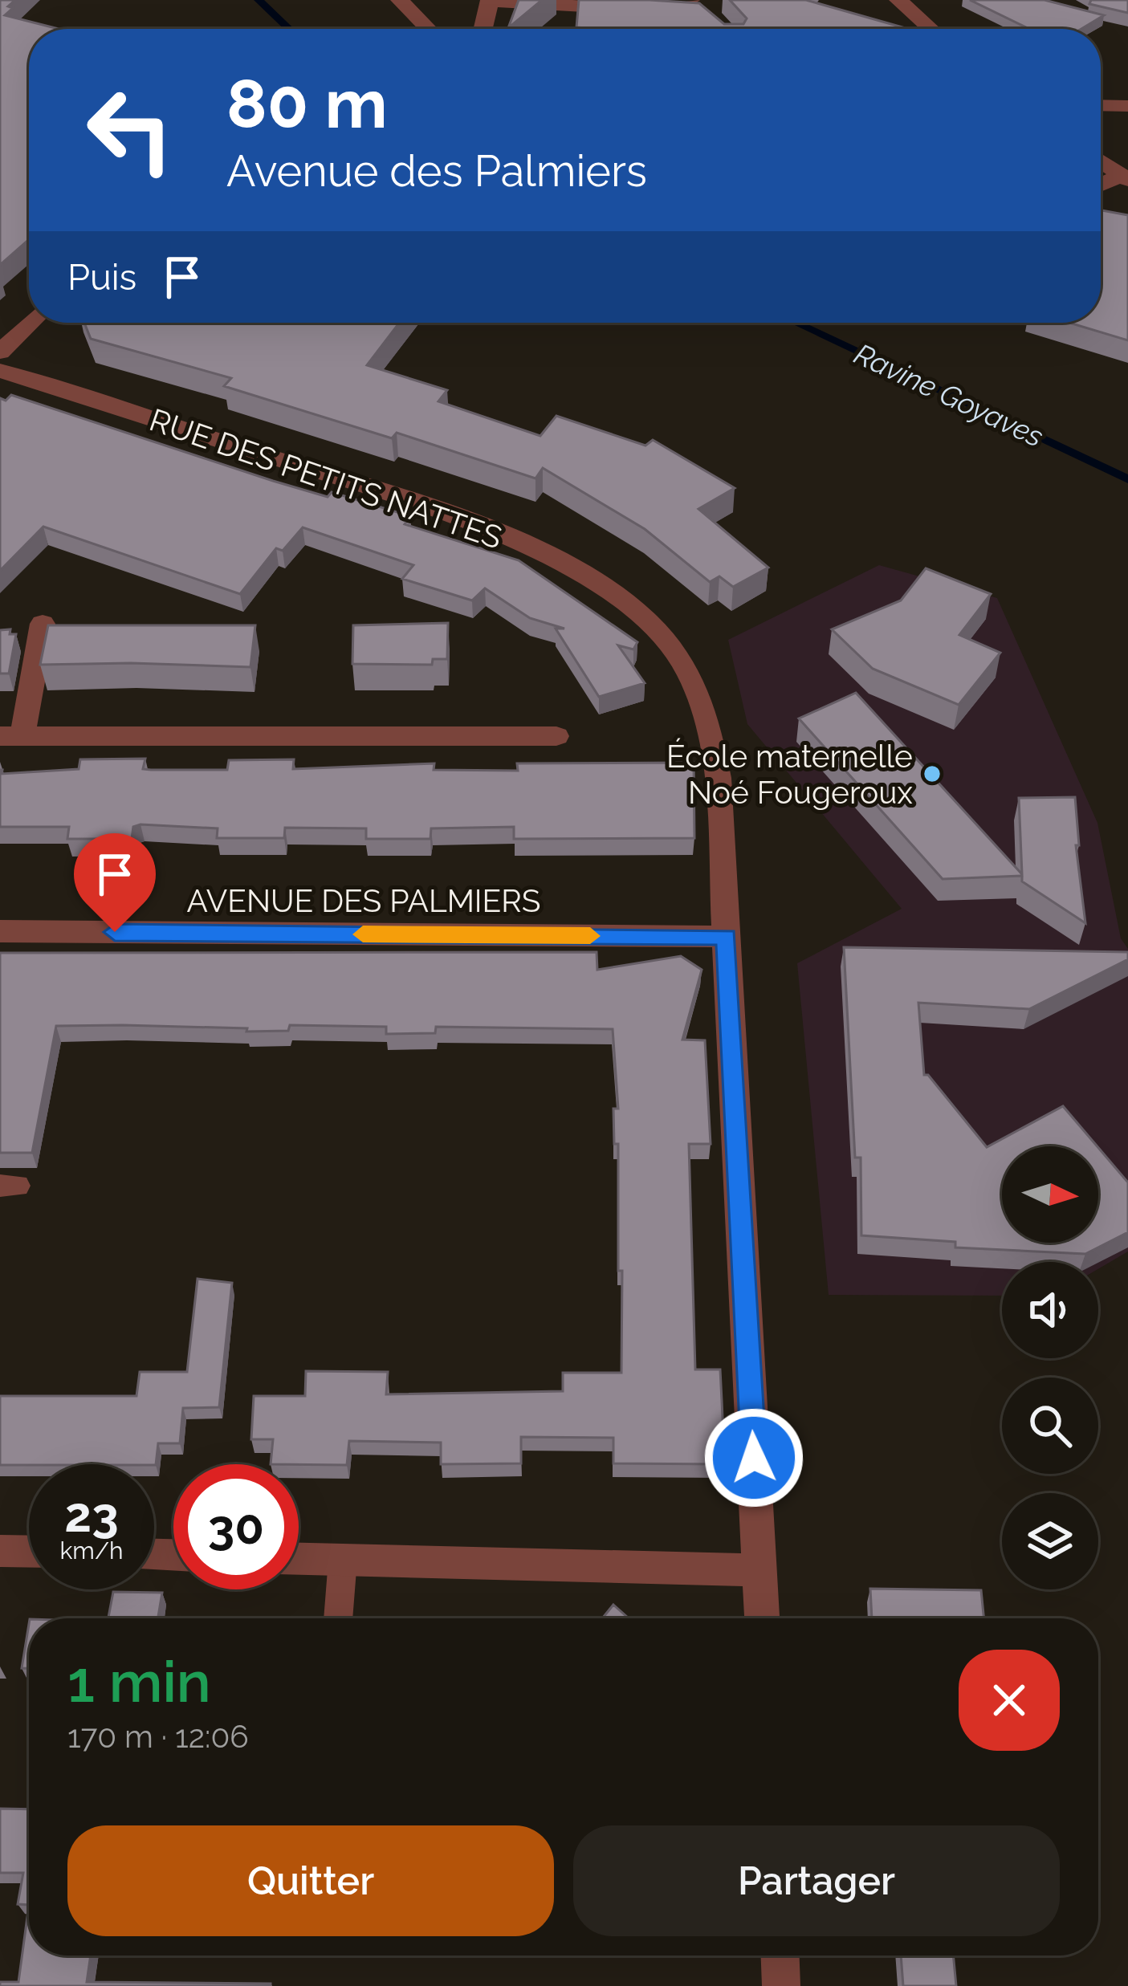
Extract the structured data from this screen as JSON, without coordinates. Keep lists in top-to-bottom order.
{
  "streets": {
    "street": ["RUE DES PETITS NATTES", "AVENUE DES PALMIERS"]
  },
  "crossings": [
    ["RUE DES PETITS NATTES", "AVENUE DES PALMIERS"]
  ],
  "water": ["Ravine Goyaves"],
  "places": ["École maternelle Noé Fougeroux"],
  "north": "right",
  "page": {
    "turn": ["80 m", "Avenue des Palmiers"],
    "then": "Puis",
    "speed": "23 km/h",
    "limit": "30",
    "heading": ["1 min", "170 m · 12:06"],
    "buttons": ["Quitter", "Partager"]
  }
}
